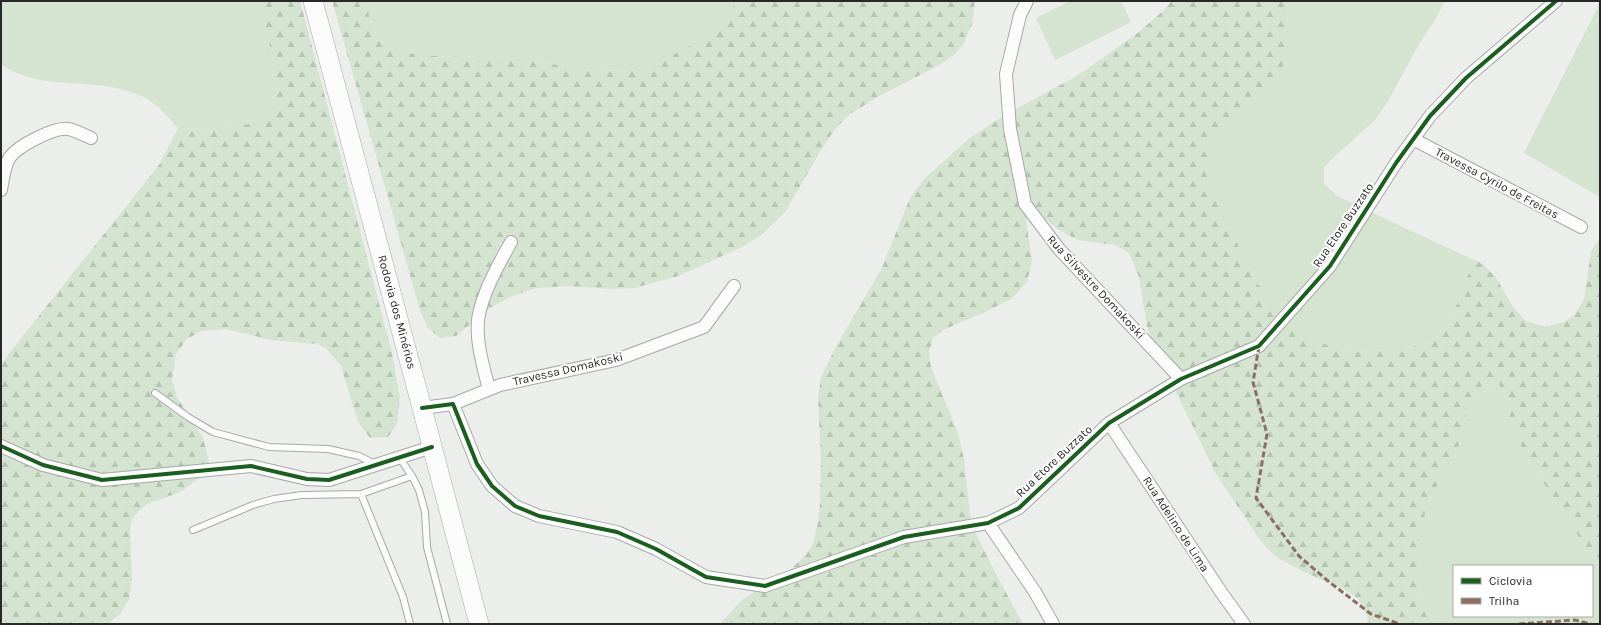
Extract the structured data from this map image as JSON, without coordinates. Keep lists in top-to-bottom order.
{
  "streets": {
    "main road": ["Rodovia dos Minérios"],
    "street": [
      "Travessa Cyrilo de Freitas",
      "Rua Etore Buzzato",
      "Rua Silvestre Domakoski",
      "Travessa Domakoski",
      "Rua Adelino de Lima"
    ]
  },
  "crossings": [
    ["Travessa Cyrilo de Freitas", "Rua Etore Buzzato"],
    ["Rua Etore Buzzato", "Rua Silvestre Domakoski"],
    ["Rua Etore Buzzato", "Travessa Domakoski"],
    ["Rua Etore Buzzato", "Rua Adelino de Lima"]
  ],
  "legend": ["Ciclovia", "Trilha"]
}
